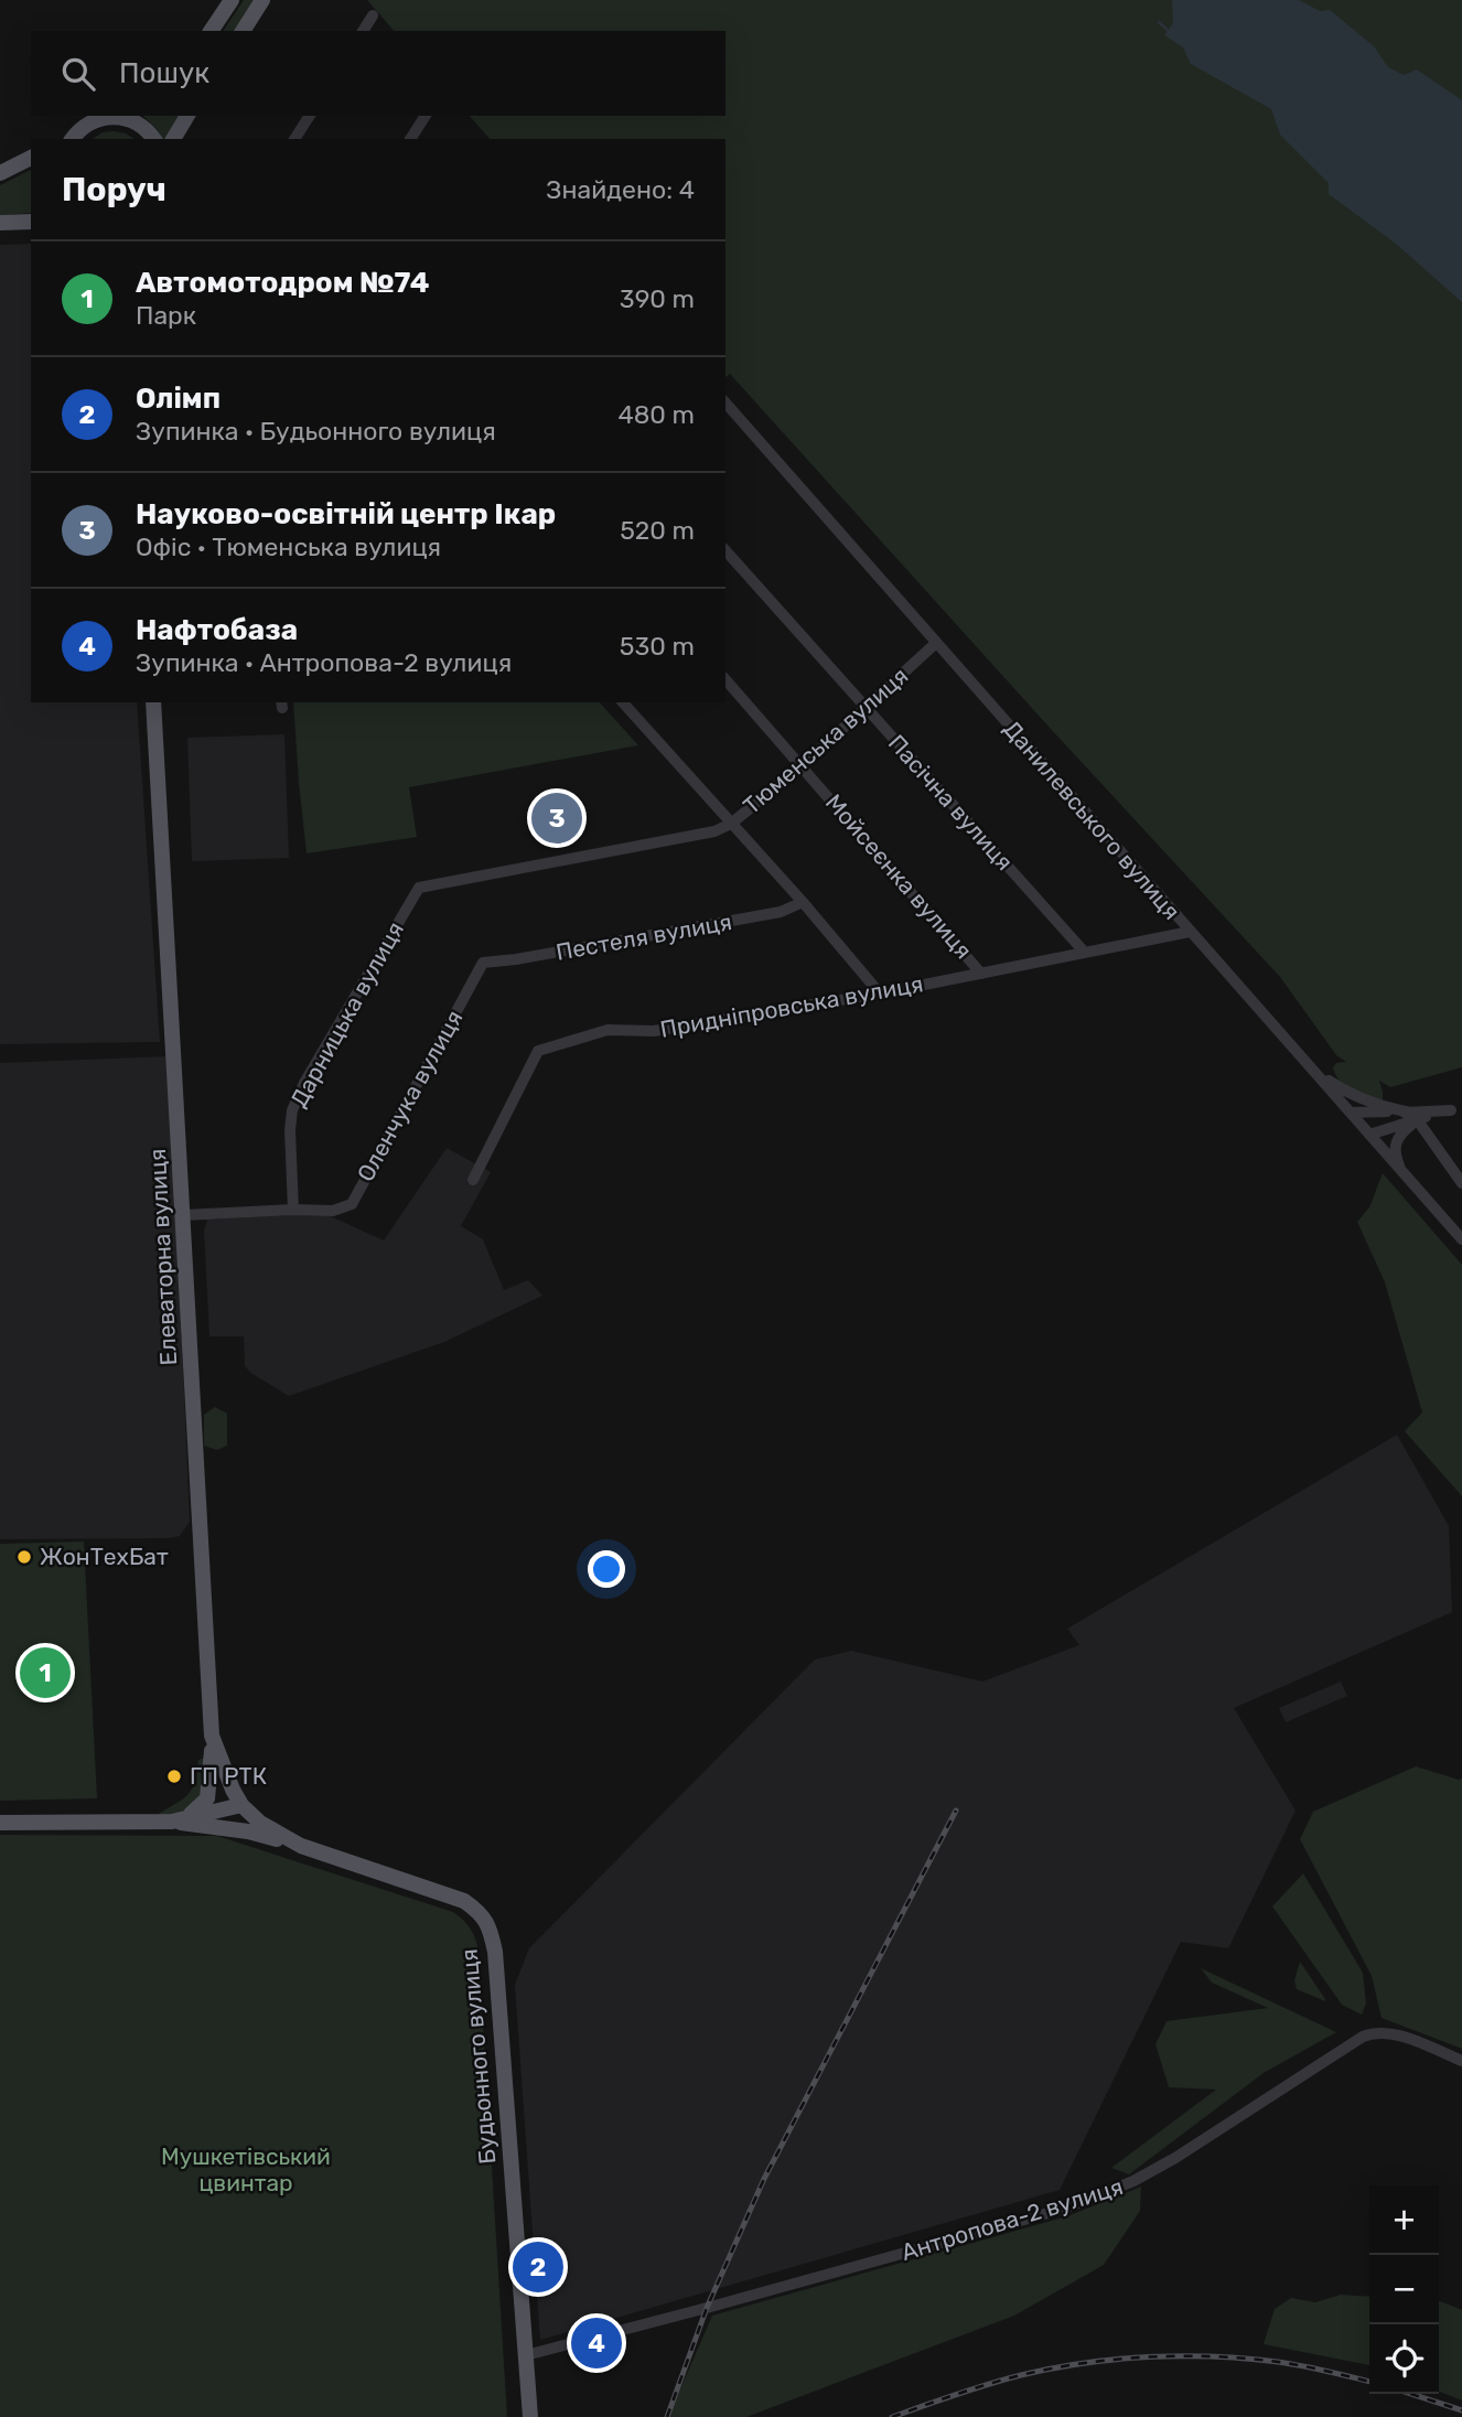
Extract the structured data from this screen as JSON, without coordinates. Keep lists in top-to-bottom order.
{
  "streets": {
    "main road": ["Елеваторна вулиця", "Будьонного вулиця"],
    "street": [
      "Тюменська вулиця",
      "Пасічна вулиця",
      "Данилевського вулиця",
      "Мойсеєнка вулиця",
      "Пестеля вулиця",
      "Придніпровська вулиця",
      "Дарницька вулиця",
      "Оленчука вулиця",
      "Антропова-2 вулиця"
    ]
  },
  "crossings": [
    ["Тюменська вулиця", "Пасічна вулиця"],
    ["Тюменська вулиця", "Данилевського вулиця"],
    ["Тюменська вулиця", "Мойсеєнка вулиця"],
    ["Тюменська вулиця", "Дарницька вулиця"],
    ["Пасічна вулиця", "Придніпровська вулиця"],
    ["Данилевського вулиця", "Придніпровська вулиця"],
    ["Мойсеєнка вулиця", "Придніпровська вулиця"],
    ["Пестеля вулиця", "Оленчука вулиця"],
    ["Дарницька вулиця", "Оленчука вулиця"],
    ["Оленчука вулиця", "Елеваторна вулиця"],
    ["Елеваторна вулиця", "Будьонного вулиця"],
    ["Будьонного вулиця", "Антропова-2 вулиця"]
  ],
  "parks": ["Мушкетівський цвинтар"],
  "places": ["ЖонТехБат", "ГП РТК"],
  "page": {
    "search": "Пошук",
    "heading": ["Поруч", "Знайдено: 4"],
    "list": [
      {
        "mark": "1",
        "name": "Автомотодром №74",
        "note": "Парк",
        "value": "390 m"
      },
      {
        "mark": "2",
        "name": "Олімп",
        "note": "Зупинка · Будьонного вулиця",
        "value": "480 m"
      },
      {
        "mark": "3",
        "name": "Науково-освітній центр Ікар",
        "note": "Офіс · Тюменська вулиця",
        "value": "520 m"
      },
      {
        "mark": "4",
        "name": "Нафтобаза",
        "note": "Зупинка · Антропова-2 вулиця",
        "value": "530 m"
      }
    ],
    "pins": [
      "3",
      "1",
      "2",
      "4"
    ],
    "map_buttons": ["+", "−"]
  }
}
